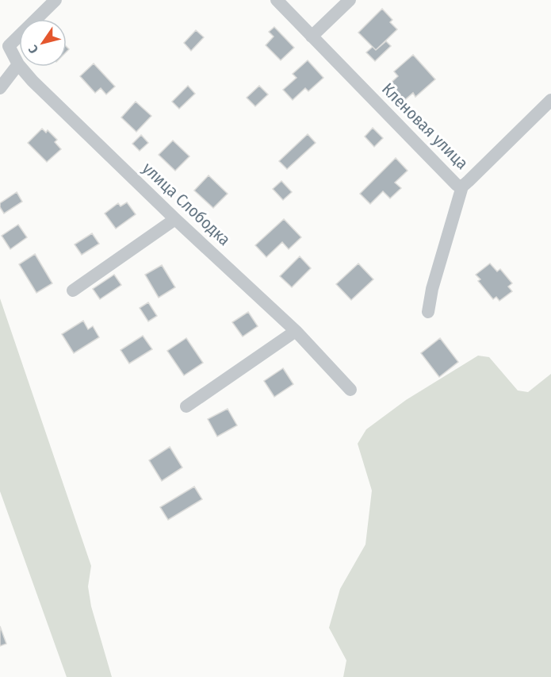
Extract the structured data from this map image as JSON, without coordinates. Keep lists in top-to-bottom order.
{
  "streets": {
    "street": ["Кленовая улица", "улица Слободка"]
  },
  "north": "bottom left"
}
